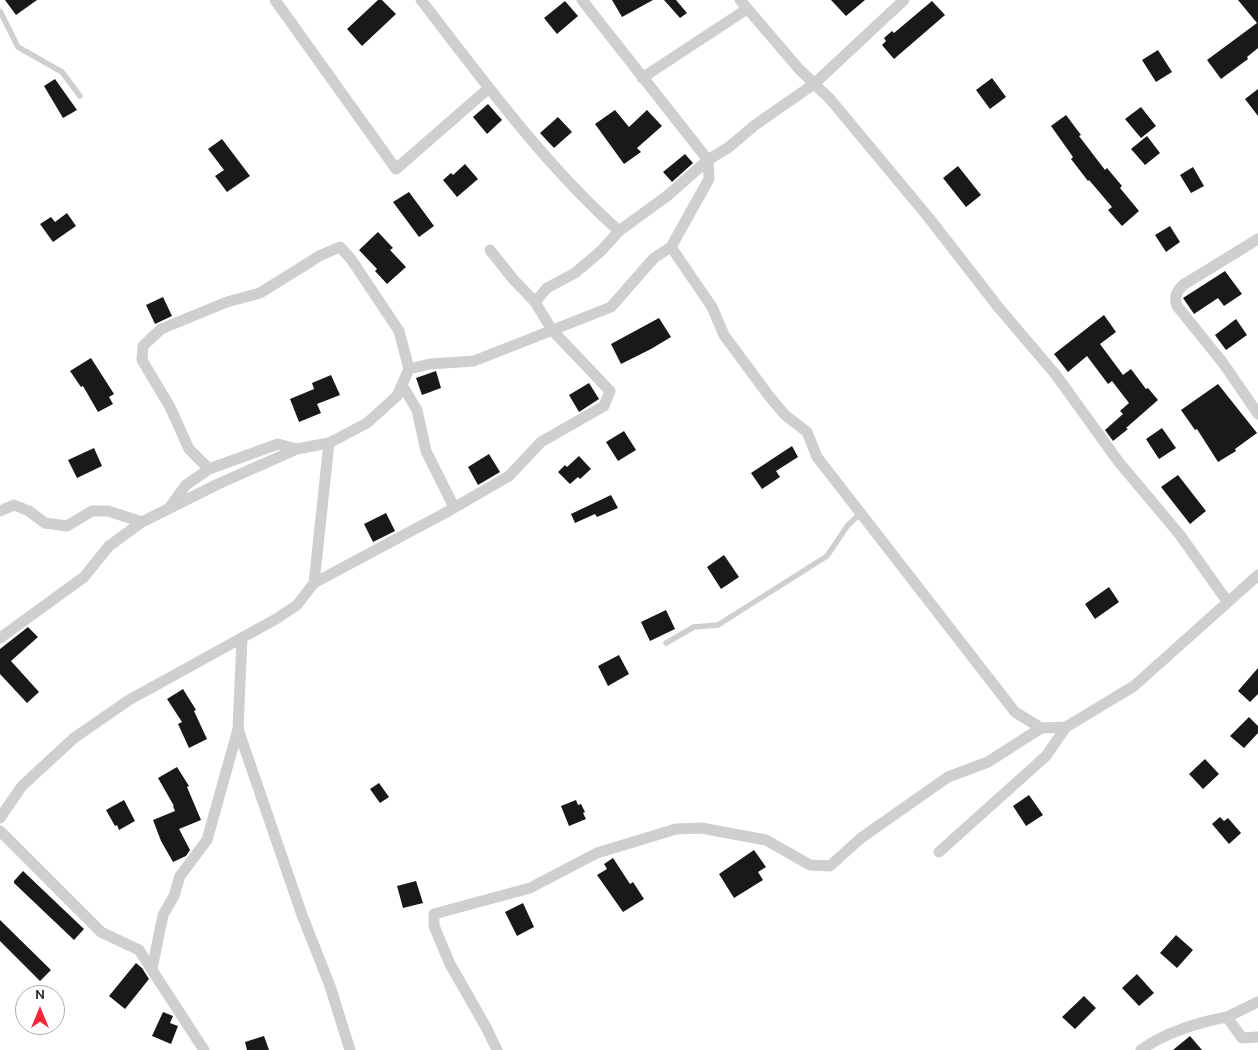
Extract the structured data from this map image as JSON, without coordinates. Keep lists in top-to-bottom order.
{
  "north": "top"
}
